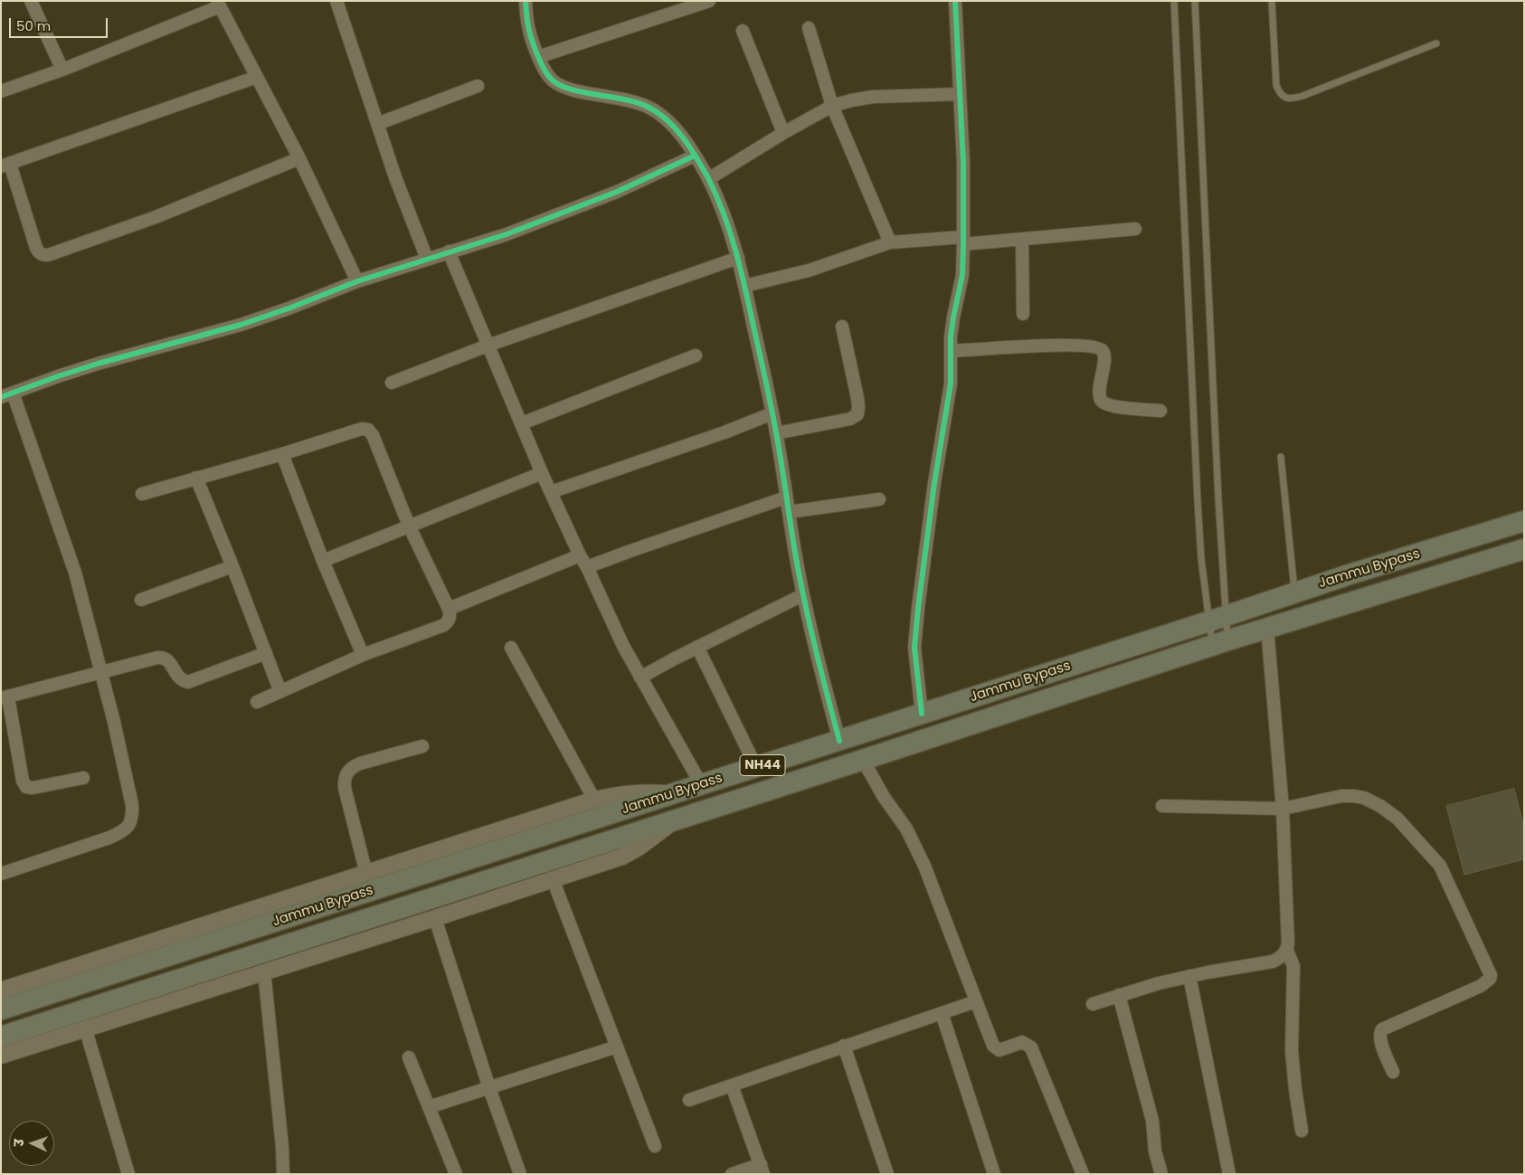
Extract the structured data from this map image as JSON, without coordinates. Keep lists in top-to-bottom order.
{
  "streets": {
    "highway": ["Jammu Bypass", "NH44"]
  },
  "scale_bar": "50 m",
  "north": "left"
}
